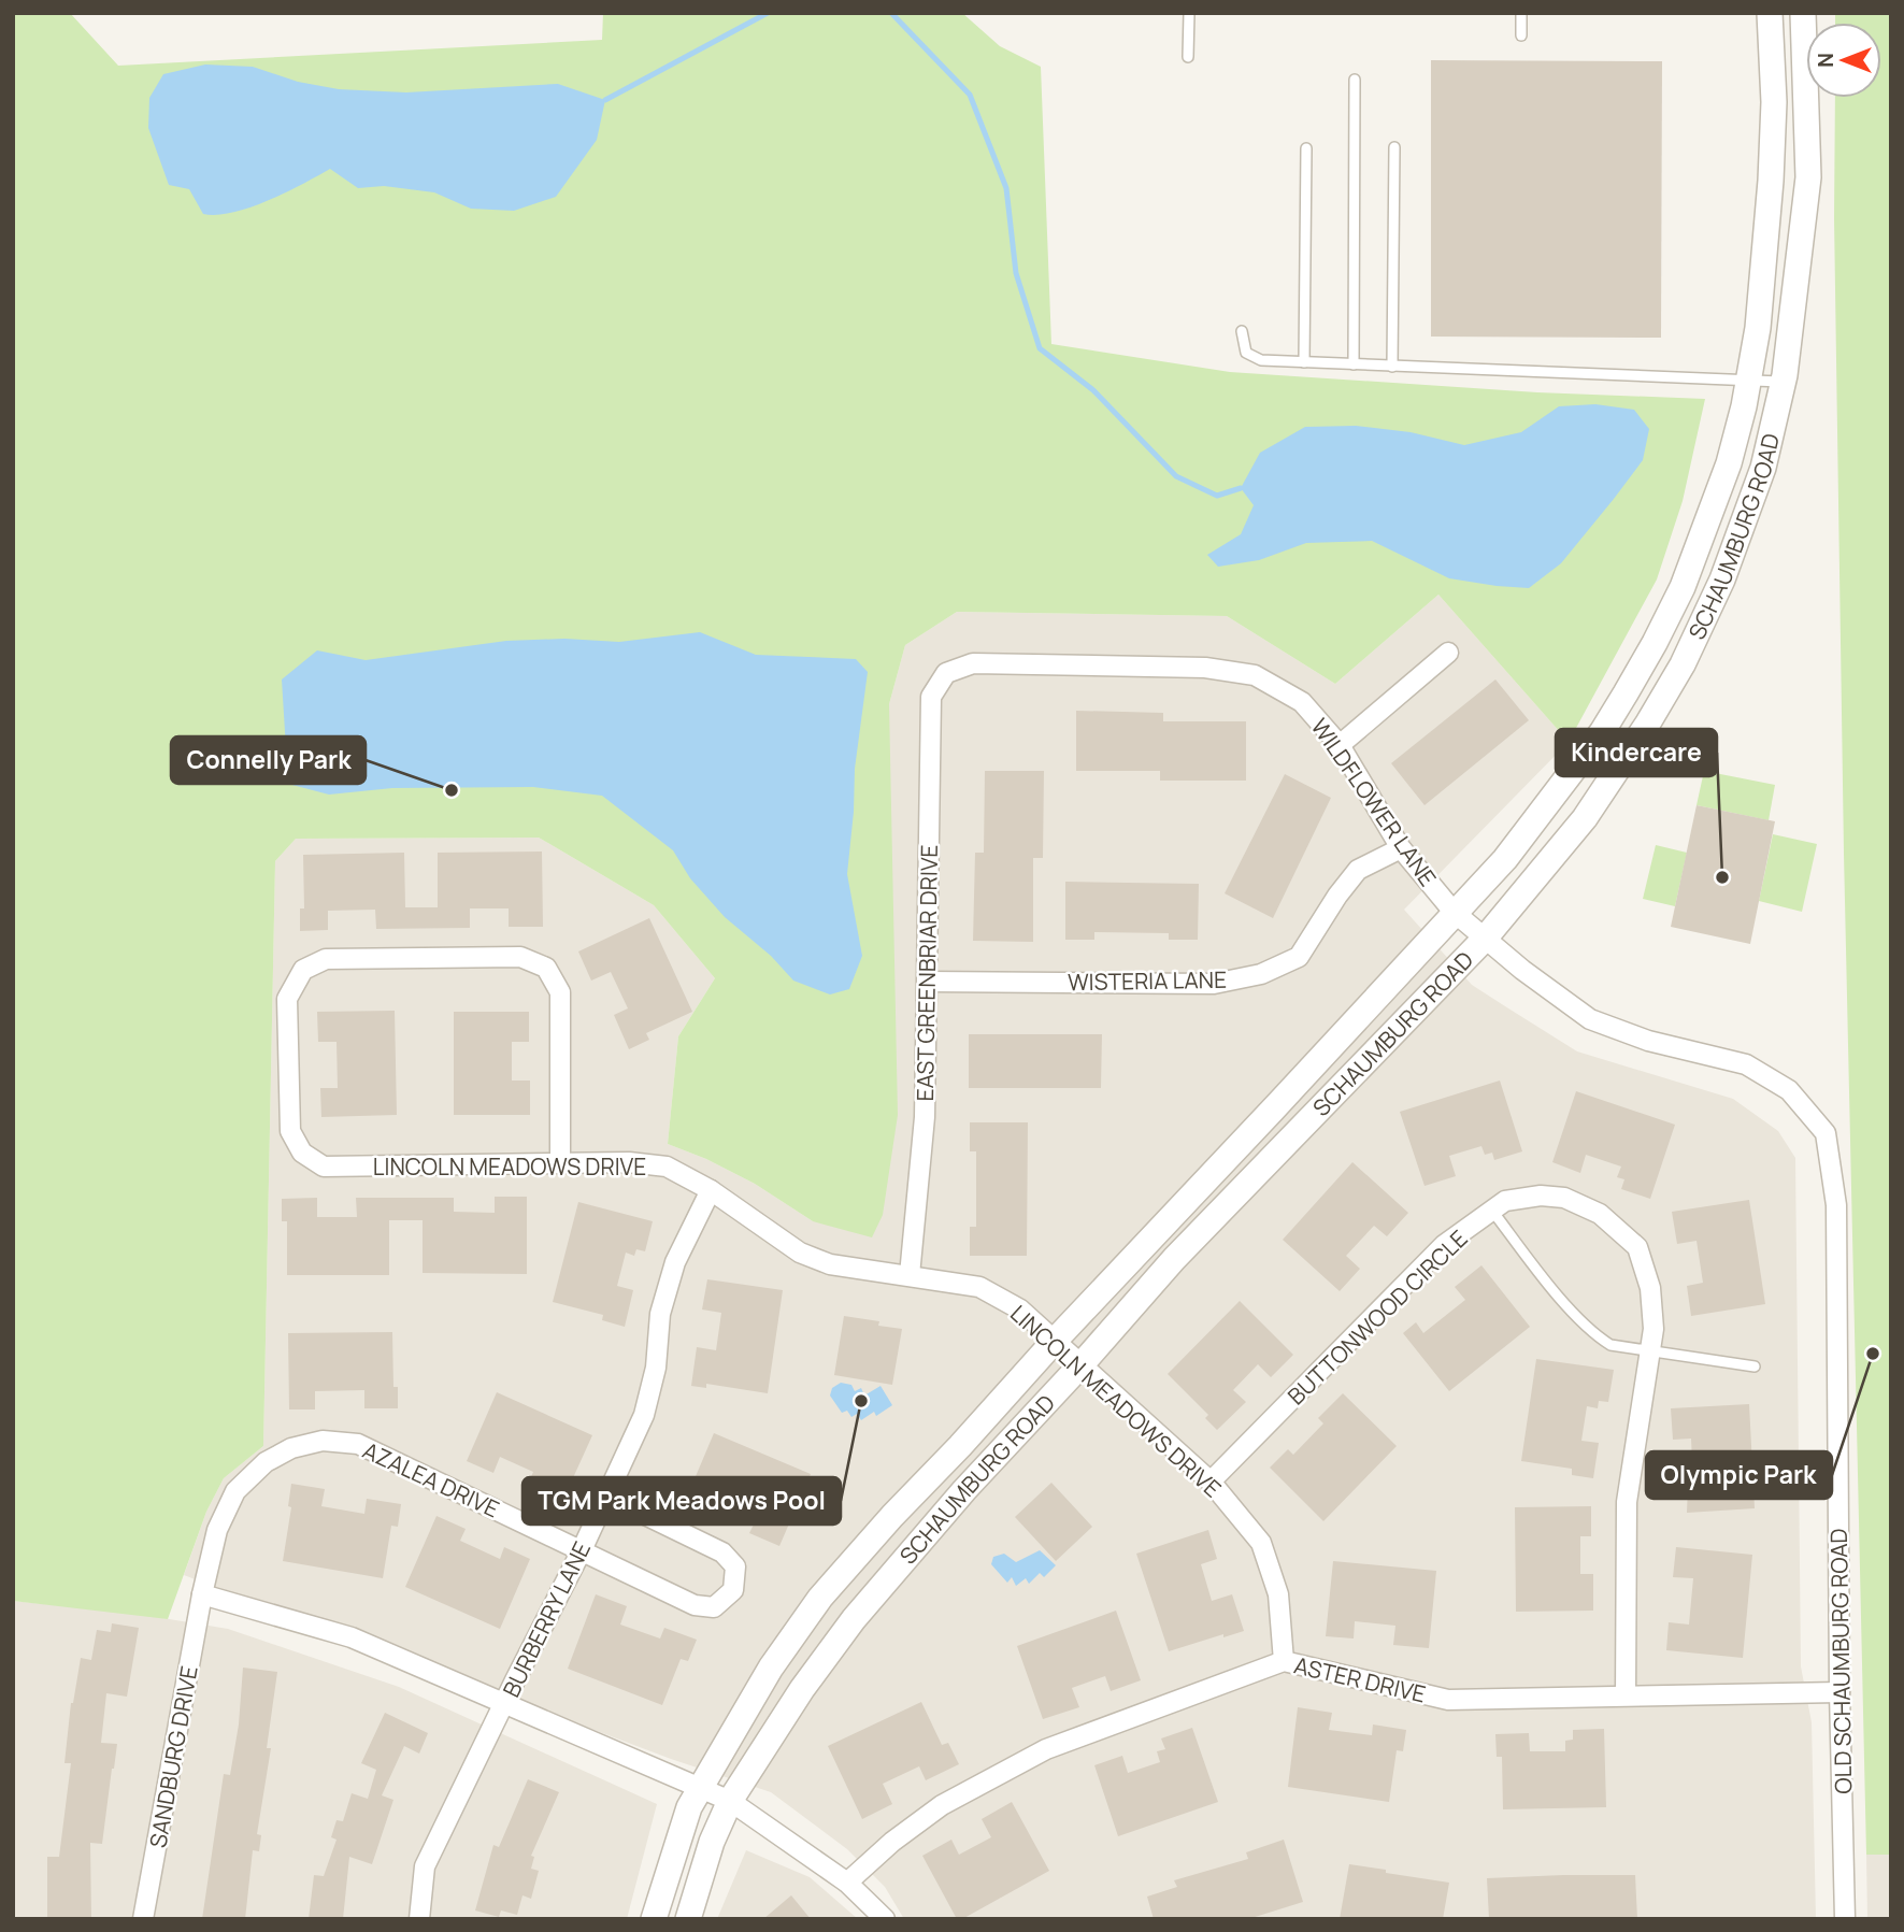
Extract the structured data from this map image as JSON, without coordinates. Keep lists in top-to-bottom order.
{
  "streets": {
    "street": [
      "SCHAUMBURG ROAD",
      "WILDFLOWER LANE",
      "EAST GREENBRIAR DRIVE",
      "WISTERIA LANE",
      "LINCOLN MEADOWS DRIVE",
      "BUTTONWOOD CIRCLE",
      "AZALEA DRIVE",
      "BURBERRY LANE",
      "OLD SCHAUMBURG ROAD",
      "ASTER DRIVE",
      "SANDBURG DRIVE"
    ]
  },
  "crossings": [
    ["SCHAUMBURG ROAD", "WILDFLOWER LANE"],
    ["SCHAUMBURG ROAD", "LINCOLN MEADOWS DRIVE"],
    ["WILDFLOWER LANE", "EAST GREENBRIAR DRIVE"],
    ["WILDFLOWER LANE", "WISTERIA LANE"],
    ["WILDFLOWER LANE", "OLD SCHAUMBURG ROAD"],
    ["EAST GREENBRIAR DRIVE", "WISTERIA LANE"],
    ["EAST GREENBRIAR DRIVE", "LINCOLN MEADOWS DRIVE"],
    ["LINCOLN MEADOWS DRIVE", "BUTTONWOOD CIRCLE"],
    ["LINCOLN MEADOWS DRIVE", "BURBERRY LANE"],
    ["LINCOLN MEADOWS DRIVE", "ASTER DRIVE"],
    ["BUTTONWOOD CIRCLE", "ASTER DRIVE"],
    ["AZALEA DRIVE", "BURBERRY LANE"],
    ["AZALEA DRIVE", "SANDBURG DRIVE"],
    ["OLD SCHAUMBURG ROAD", "ASTER DRIVE"]
  ],
  "places": [
    "Connelly Park",
    "Kindercare",
    "Olympic Park",
    "TGM Park Meadows Pool"
  ],
  "north": "left"
}
